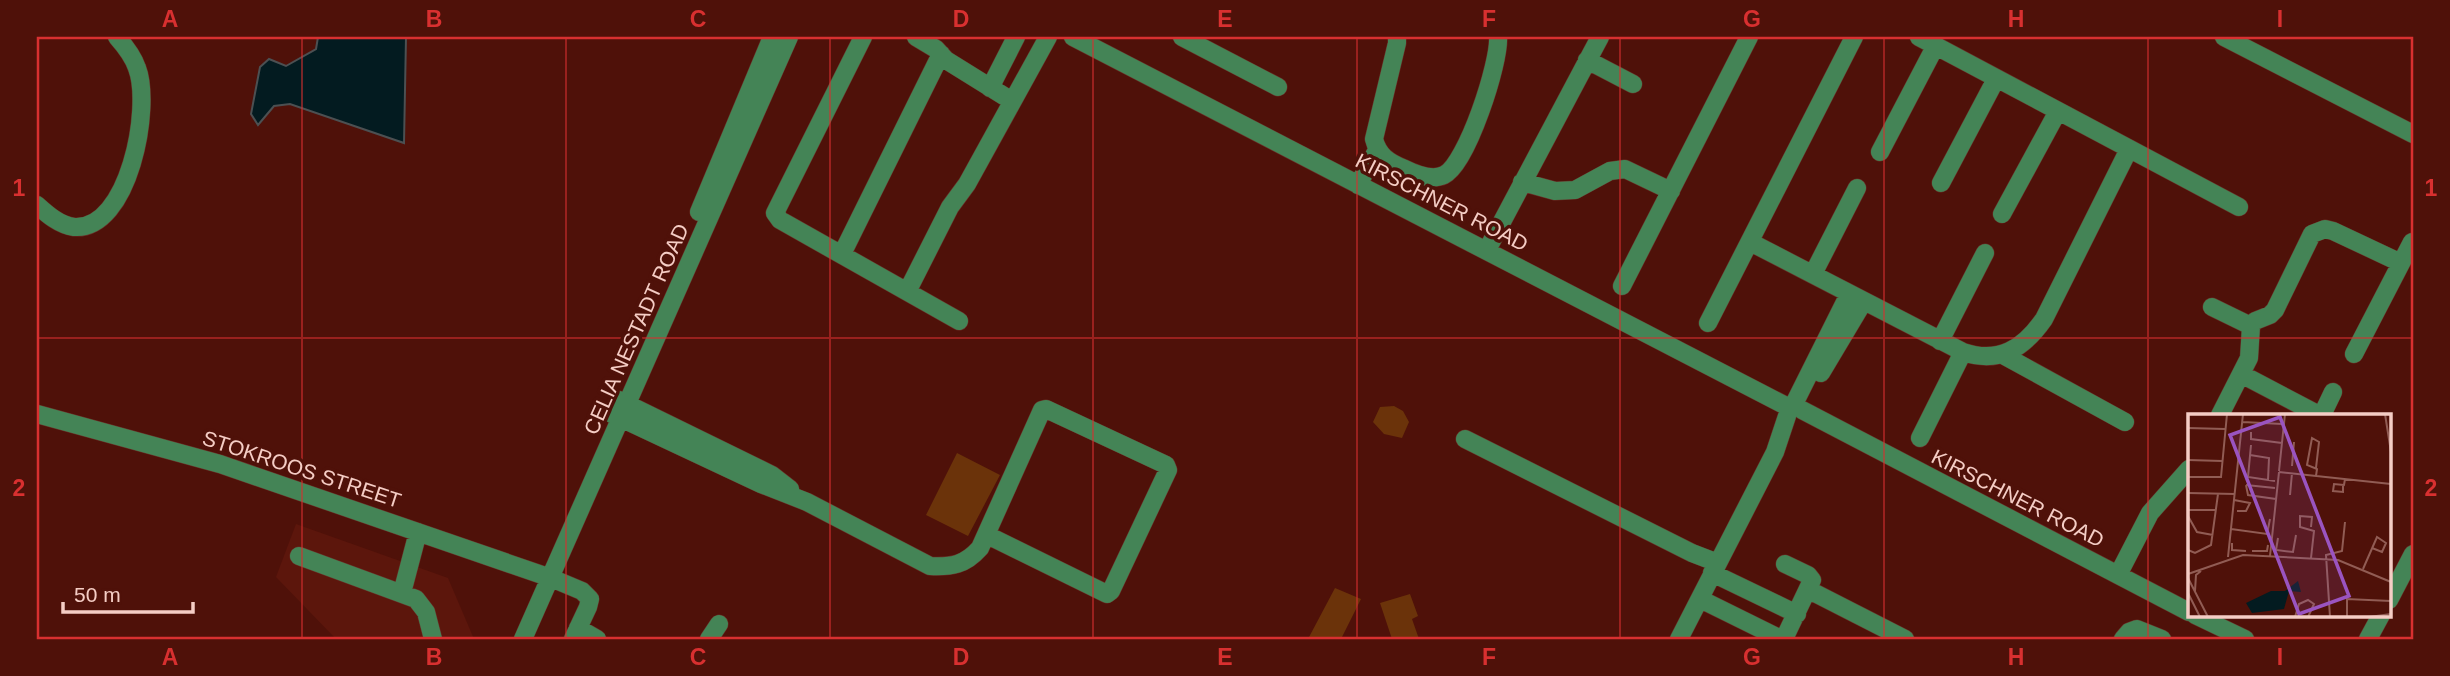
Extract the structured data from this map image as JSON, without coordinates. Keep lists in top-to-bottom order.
{
  "streets": {
    "street": ["KIRSCHNER ROAD", "CELIA NESTADT ROAD", "STOKROOS STREET"]
  },
  "crossings": [
    ["CELIA NESTADT ROAD", "STOKROOS STREET"]
  ],
  "scale_bar": "50 m",
  "grid": {
    "columns": [
      "A",
      "B",
      "C",
      "D",
      "E",
      "F",
      "G",
      "H",
      "I"
    ],
    "rows": ["1", "2"]
  }
}
